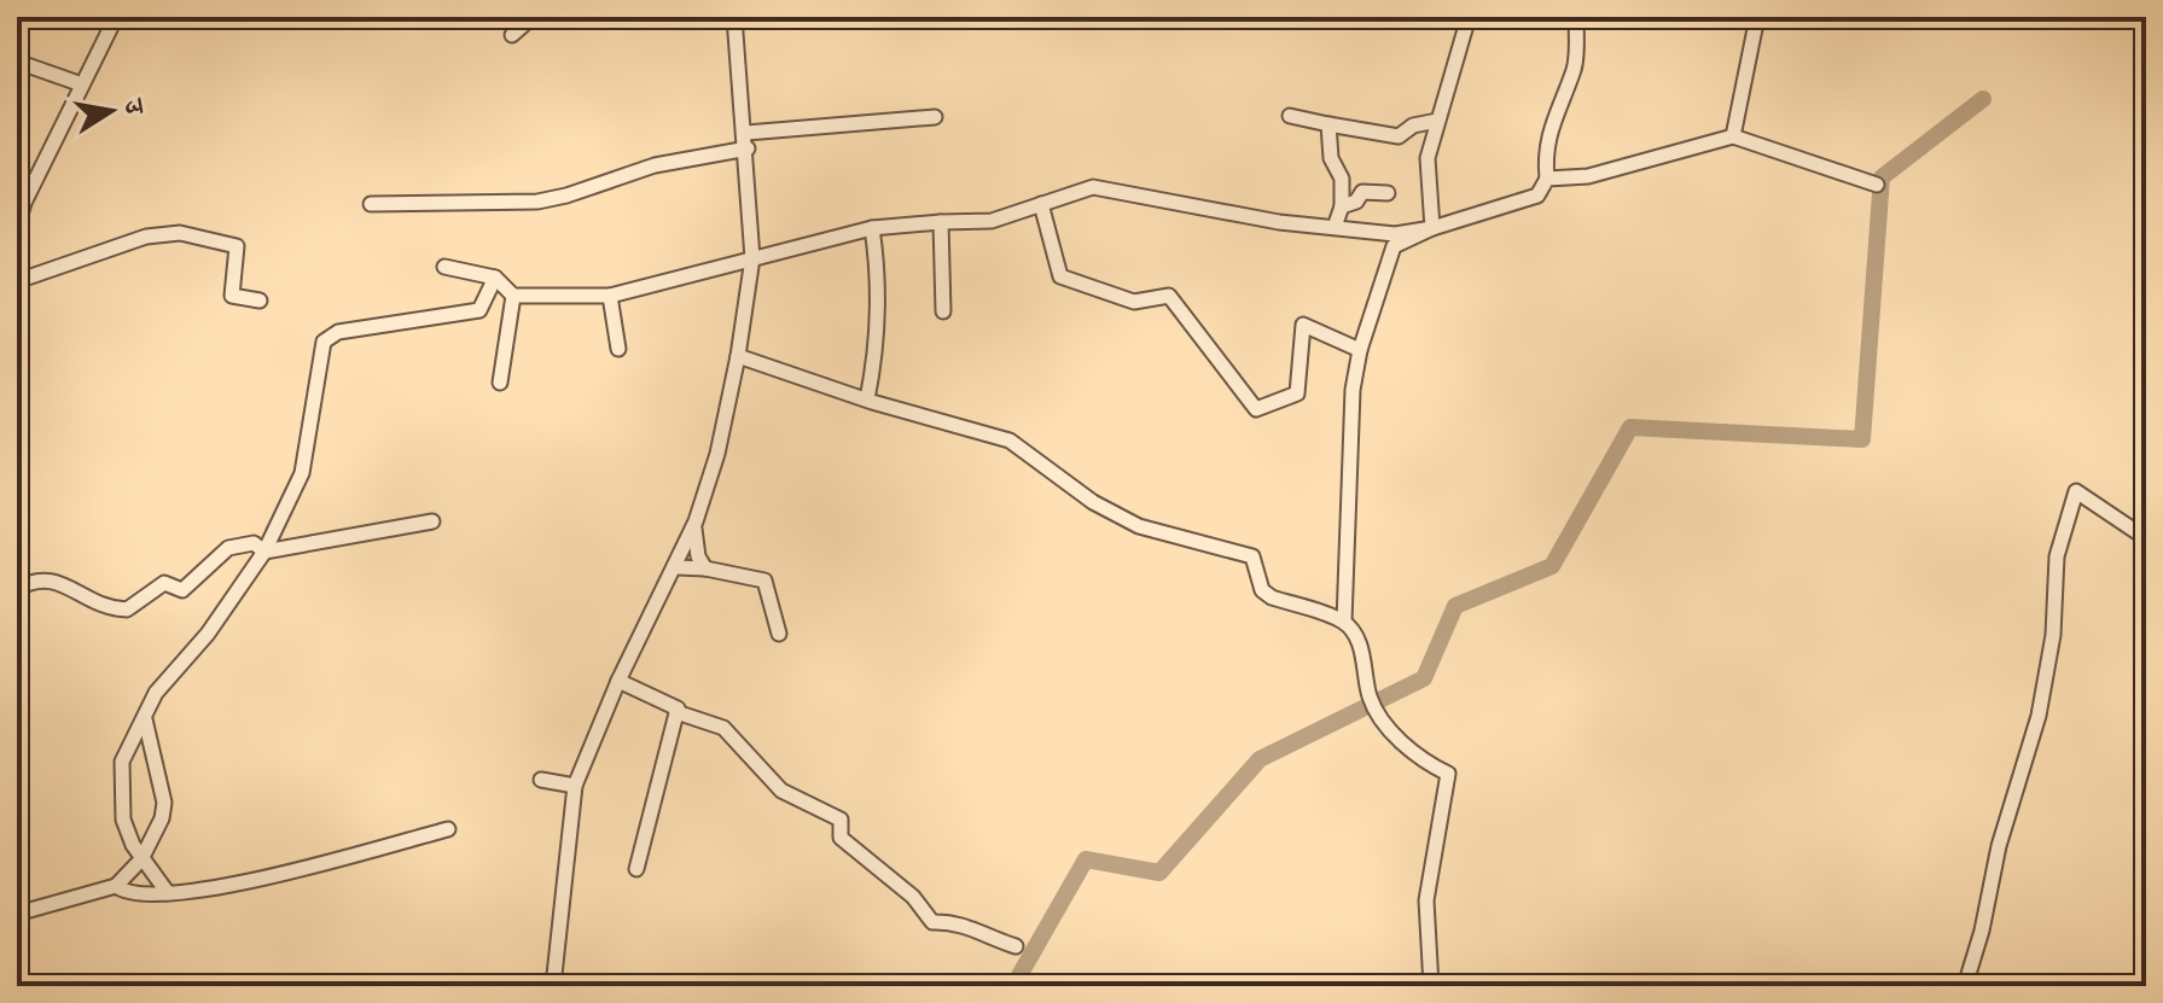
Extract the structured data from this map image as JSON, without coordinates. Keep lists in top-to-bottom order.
{
  "north": "right"
}
